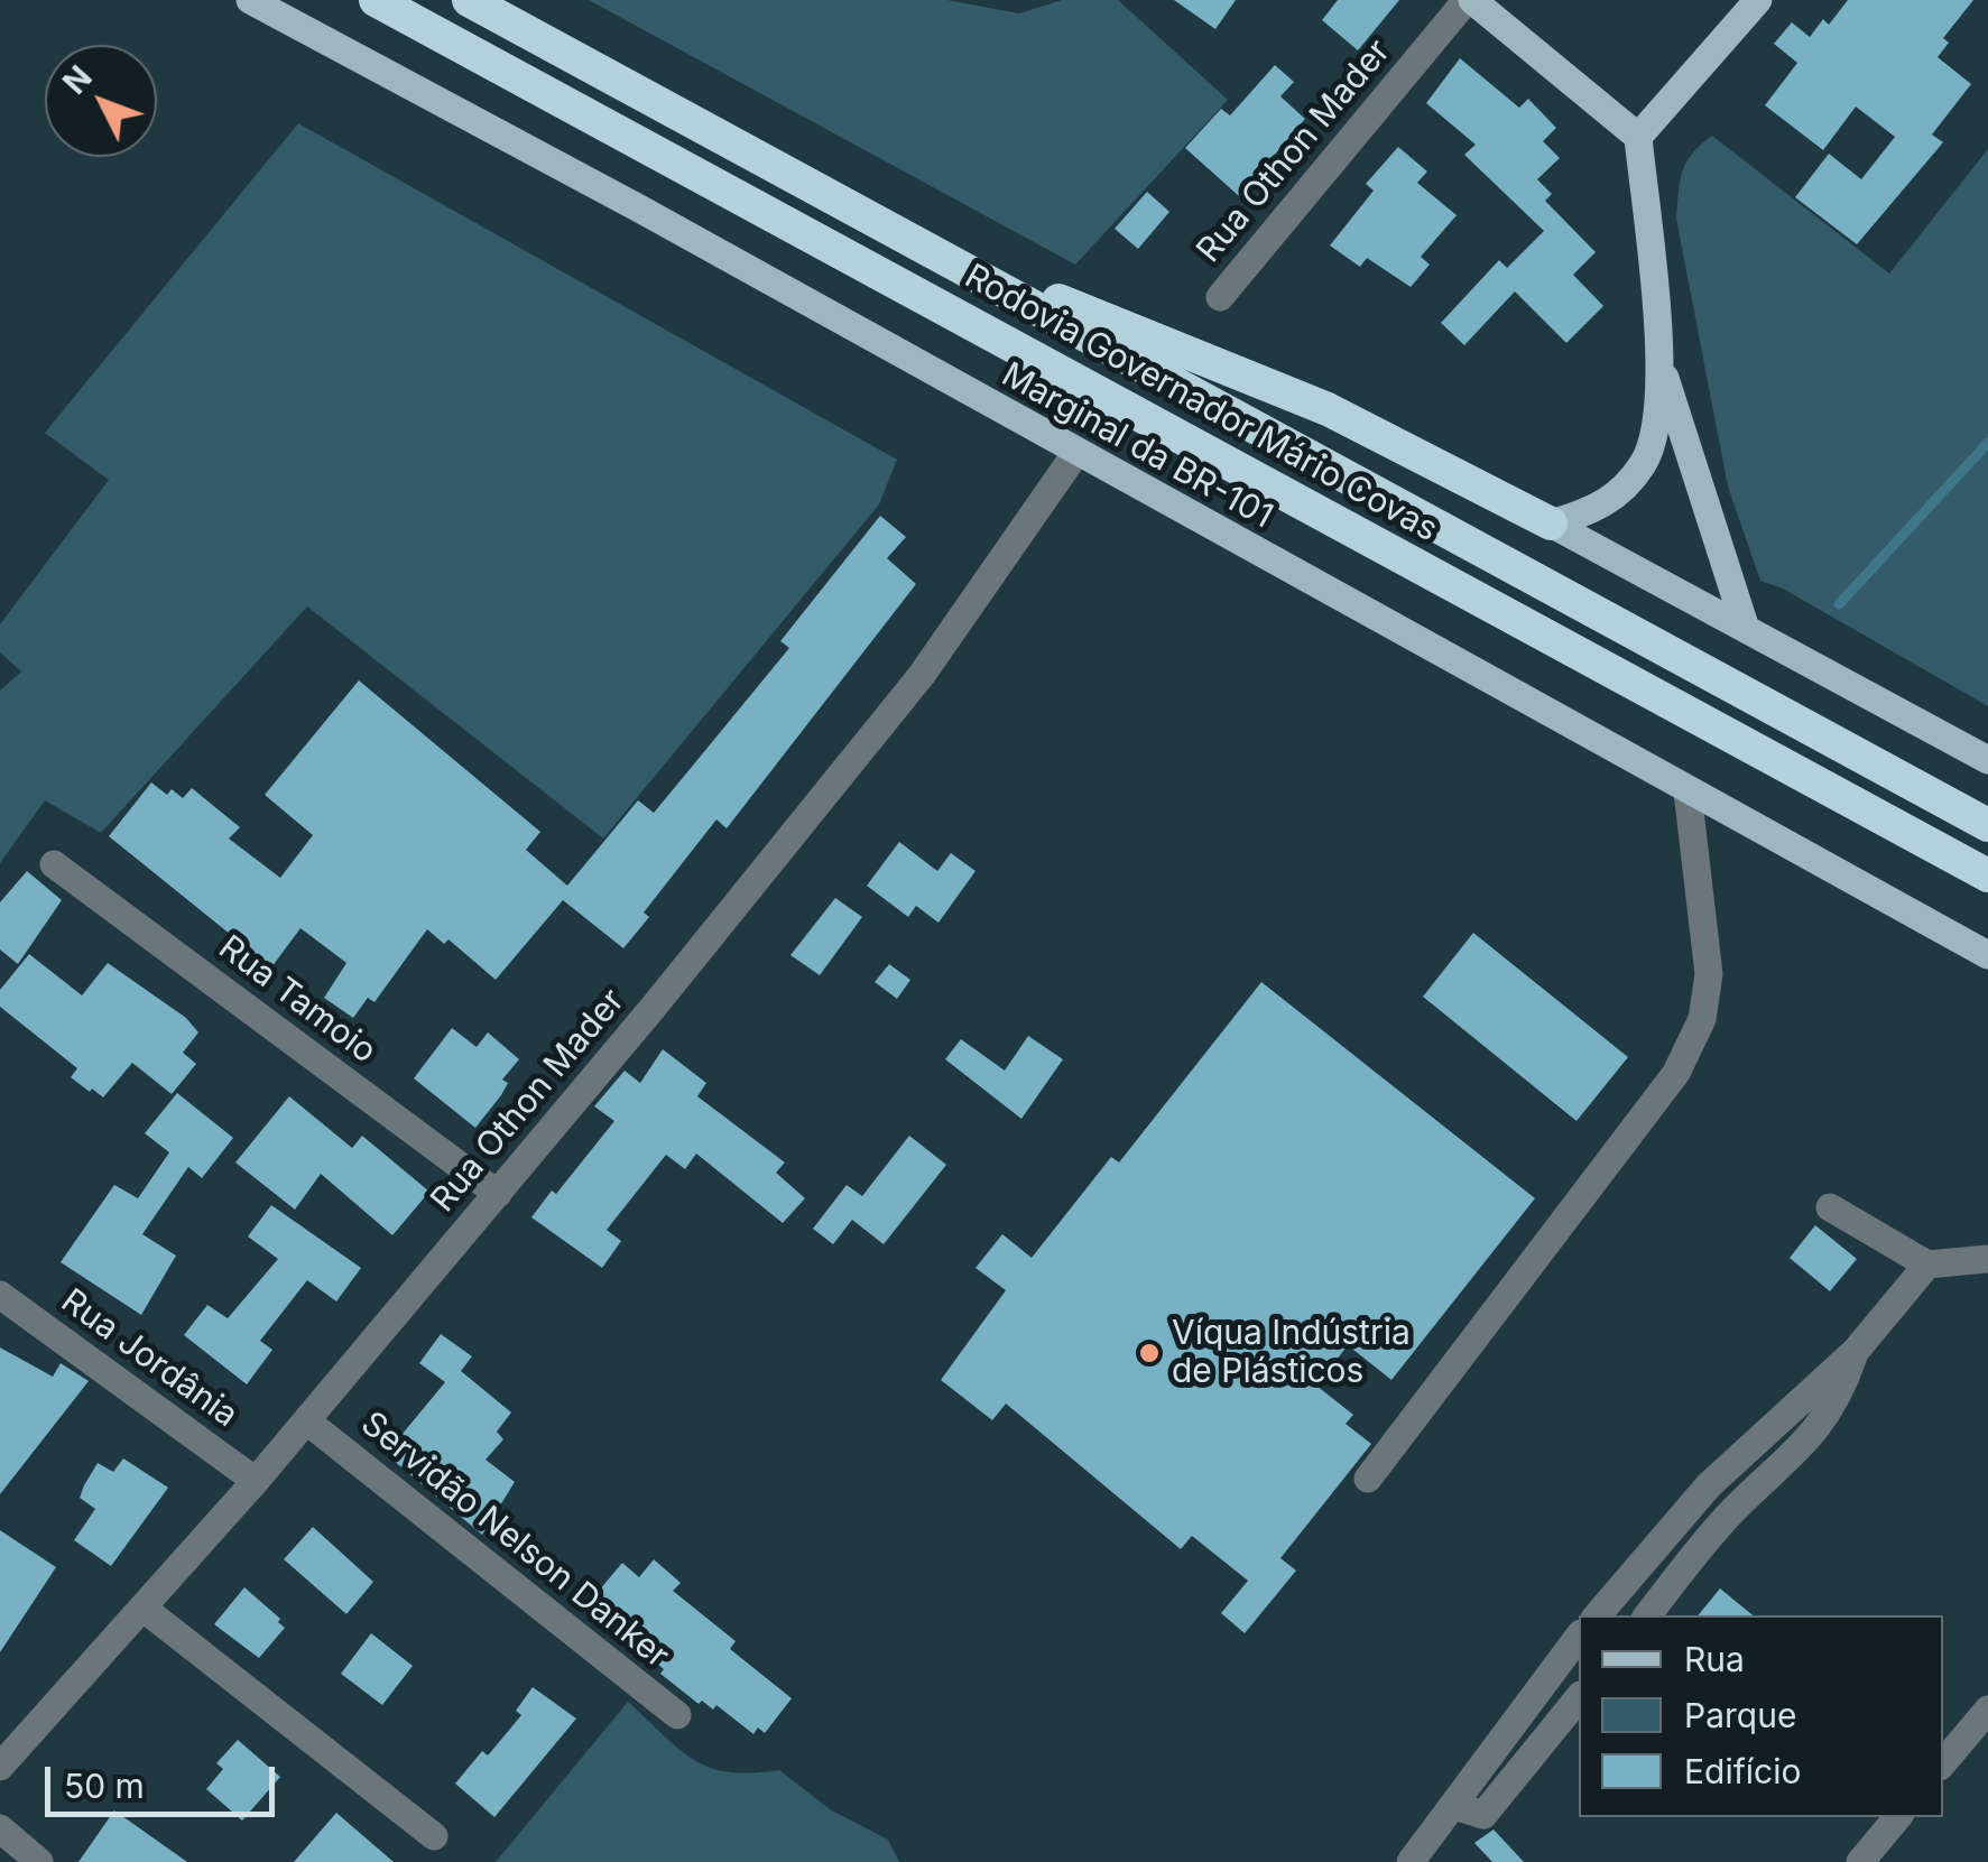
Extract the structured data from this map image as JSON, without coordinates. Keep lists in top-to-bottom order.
{
  "streets": {
    "highway": ["Rodovia Governador Mário Covas"],
    "main road": ["Marginal da BR-101"],
    "street": [
      "Rua Othon Mader",
      "Rua Tamoio",
      "Rua Jordânia",
      "Servidão Nelson Danker"
    ]
  },
  "crossings": [
    ["Rua Othon Mader", "Marginal da BR-101"],
    ["Rua Othon Mader", "Rua Tamoio"],
    ["Rua Othon Mader", "Rua Jordânia"],
    ["Rua Othon Mader", "Servidão Nelson Danker"]
  ],
  "places": ["Víqua Indústria de Plásticos"],
  "legend": ["Rua", "Parque", "Edifício"],
  "scale_bar": "50 m",
  "north": "top left"
}
